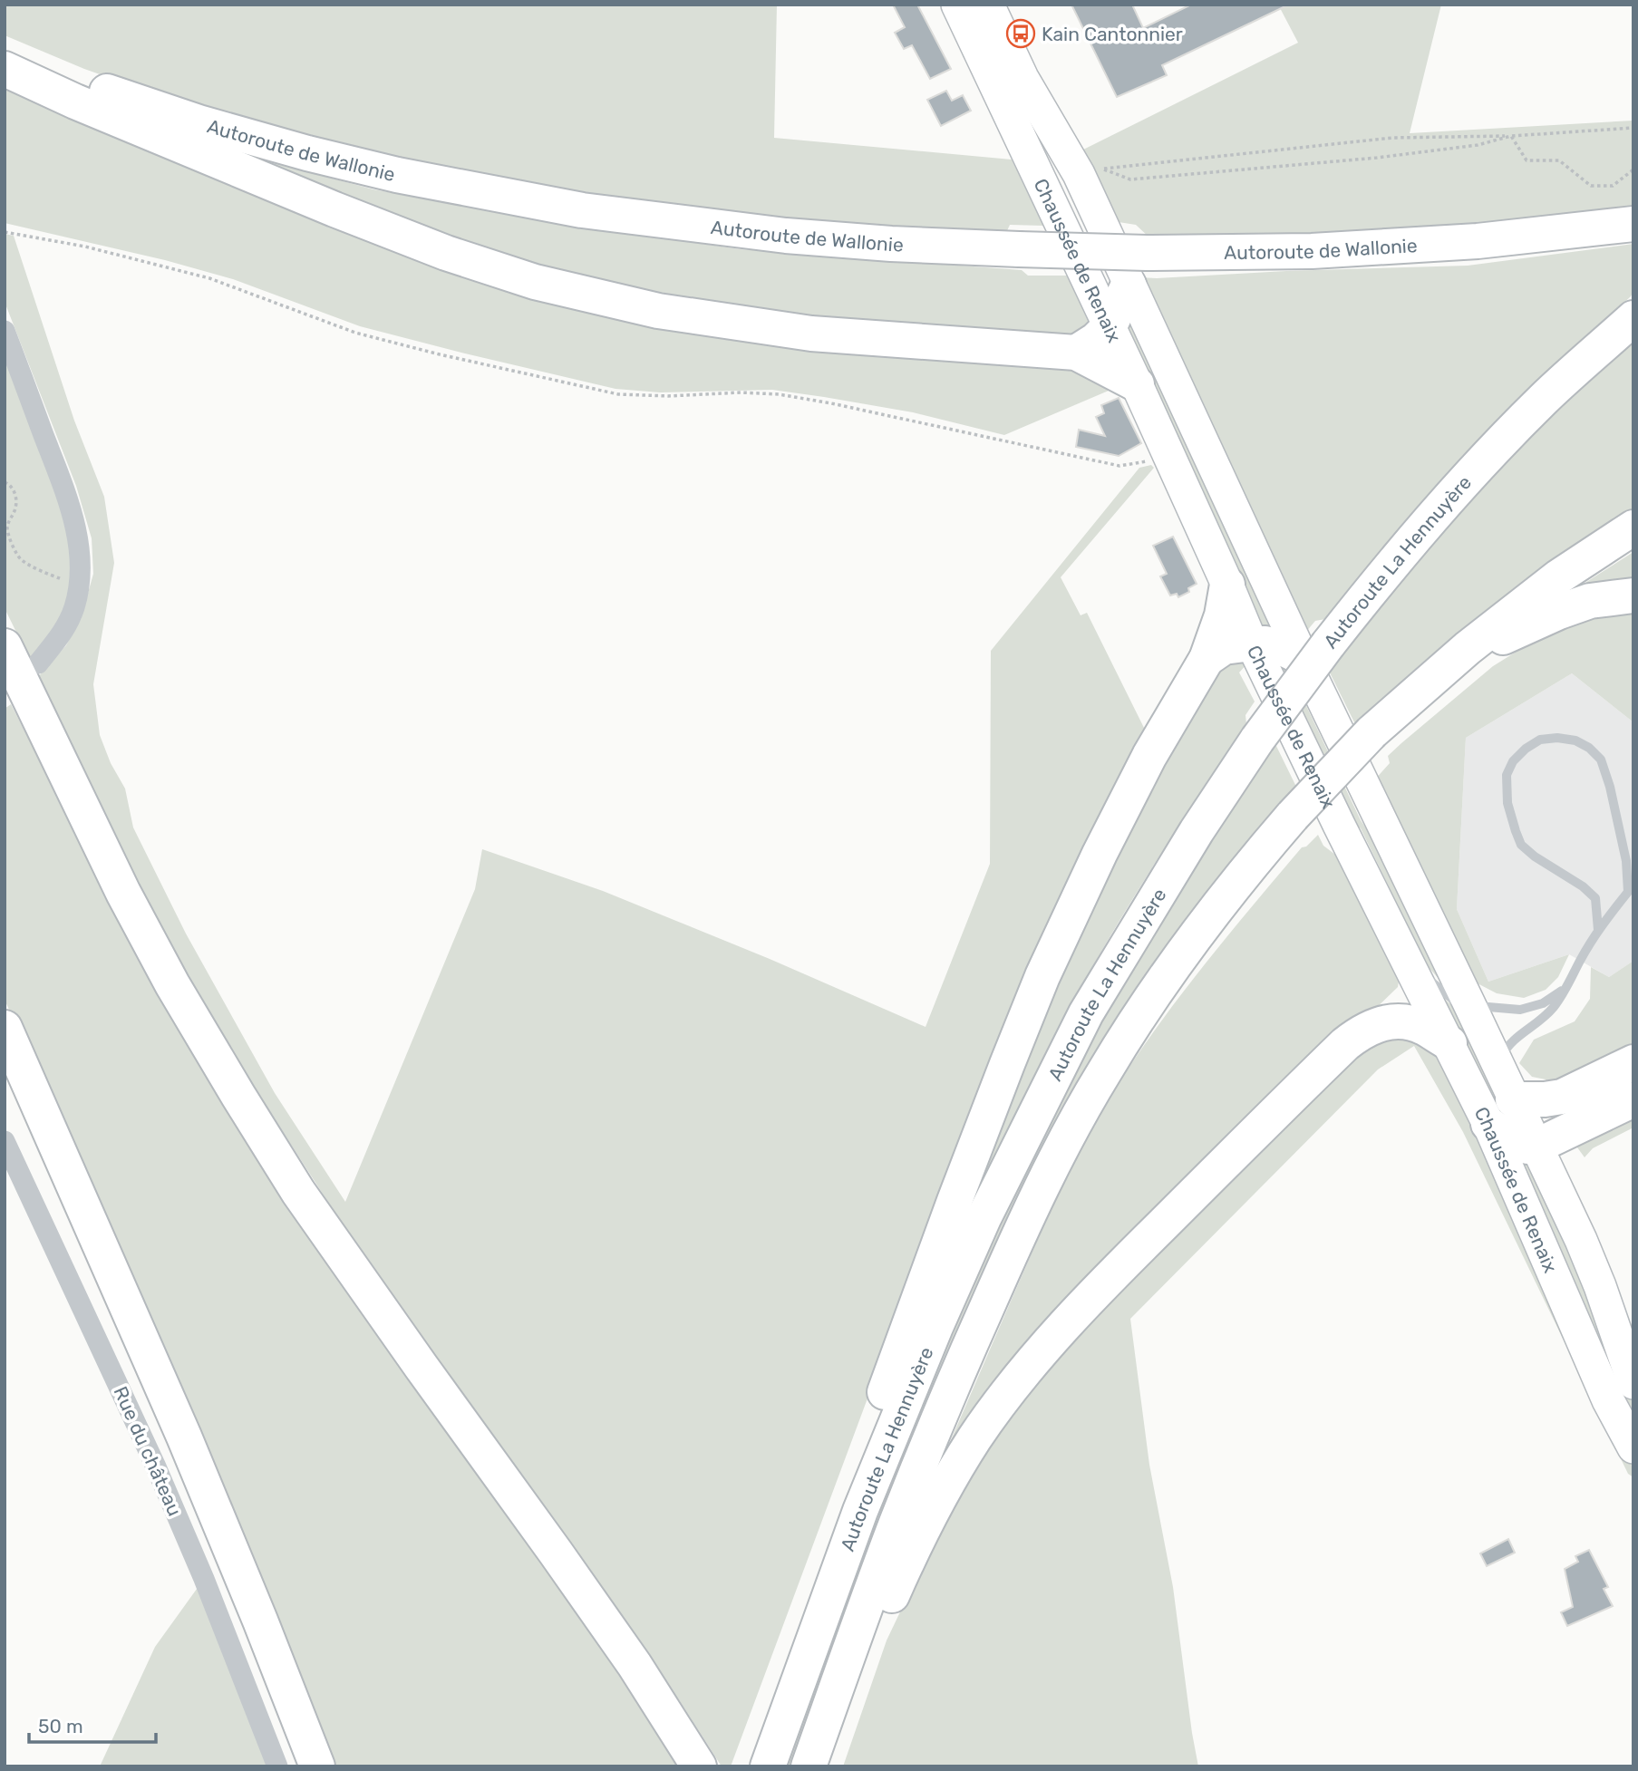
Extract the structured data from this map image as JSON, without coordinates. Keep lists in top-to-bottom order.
{
  "streets": {
    "highway": ["Autoroute de Wallonie", "Autoroute La Hennuyère"],
    "main road": ["Chaussée de Renaix"],
    "street": ["Rue du château"]
  },
  "crossings": [
    ["Chaussée de Renaix", "Autoroute La Hennuyère"]
  ],
  "places": {
    "bus stop": ["Kain Cantonnier"]
  },
  "scale_bar": "50 m"
}
